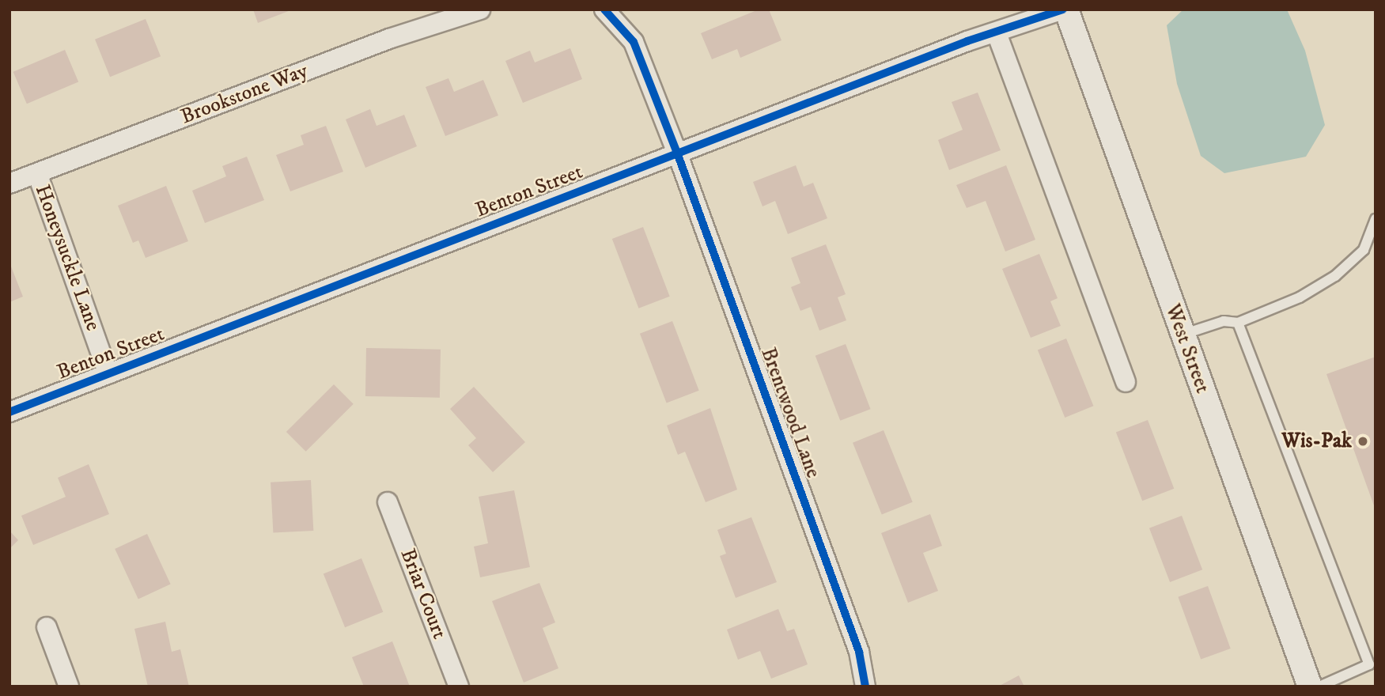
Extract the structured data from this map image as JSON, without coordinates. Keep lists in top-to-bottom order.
{
  "streets": {
    "street": [
      "Brookstone Way",
      "Benton Street",
      "Honeysuckle Lane",
      "West Street",
      "Brentwood Lane",
      "Briar Court"
    ]
  },
  "crossings": [
    ["Brookstone Way", "Honeysuckle Lane"],
    ["Benton Street", "Honeysuckle Lane"],
    ["Benton Street", "West Street"],
    ["Benton Street", "Brentwood Lane"]
  ],
  "places": ["Wis-Pak"]
}
